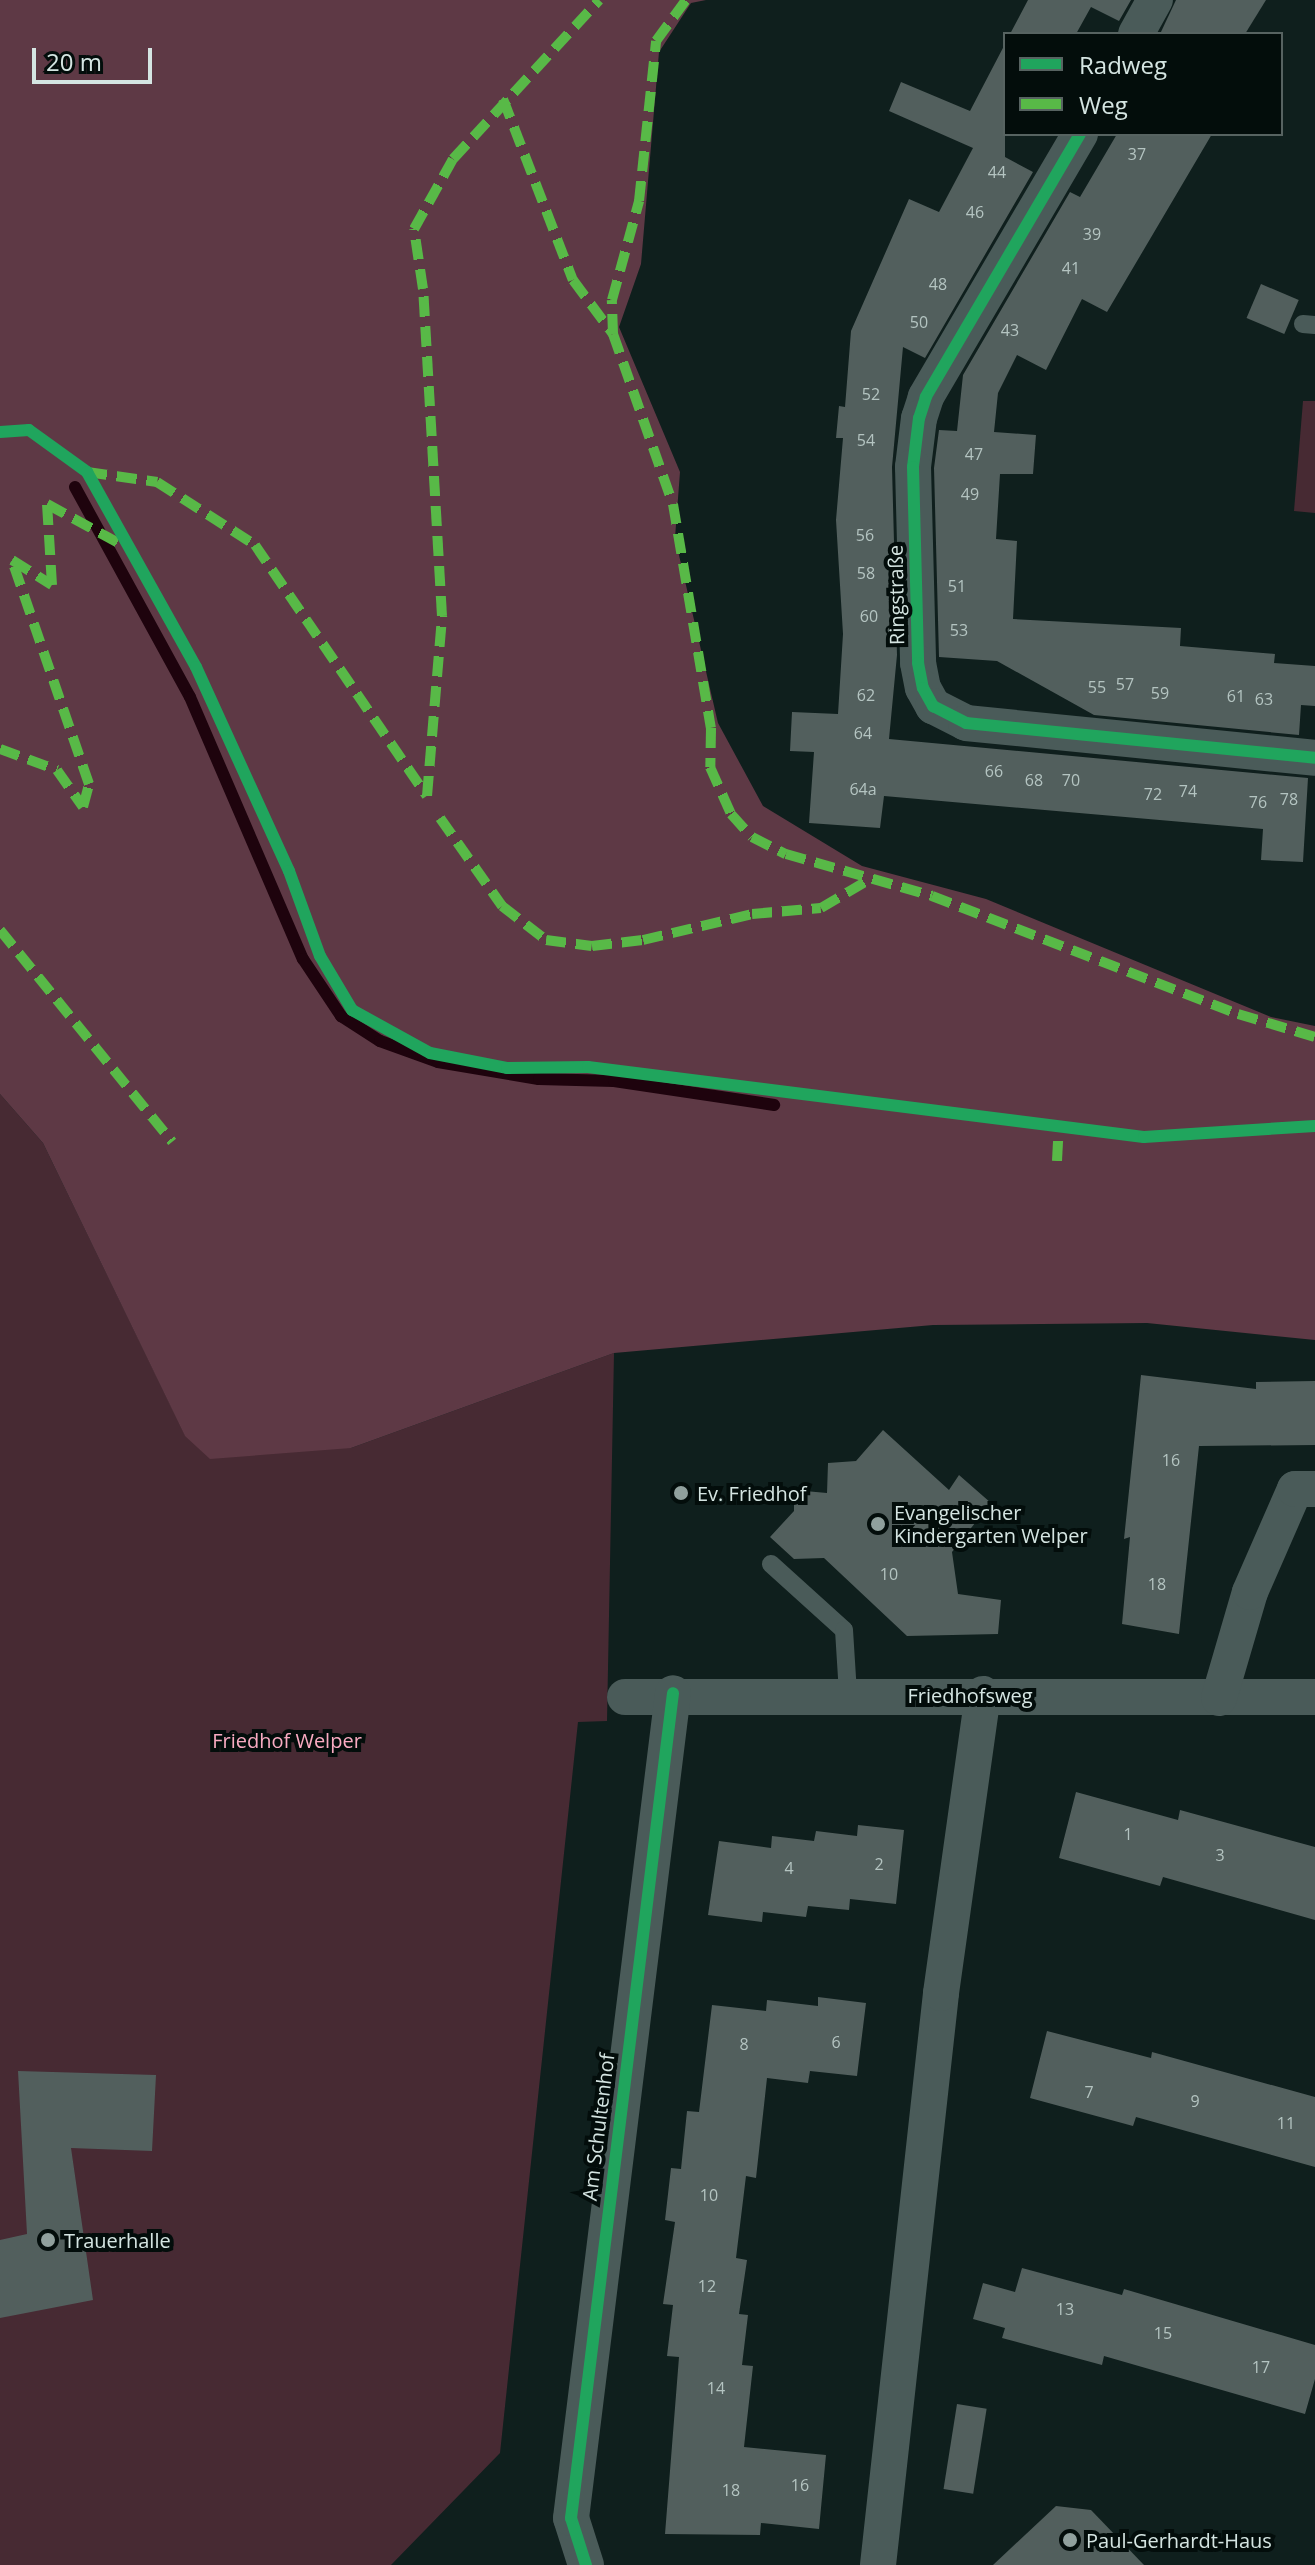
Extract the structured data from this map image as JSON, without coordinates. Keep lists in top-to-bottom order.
{
  "streets": {
    "street": ["Ringstraße", "Friedhofsweg", "Am Schultenhof"]
  },
  "crossings": [
    ["Friedhofsweg", "Am Schultenhof"]
  ],
  "parks": ["Friedhof Welper"],
  "places": [
    "Ev. Friedhof",
    "Evangelischer Kindergarten Welper",
    "Trauerhalle",
    "Paul-Gerhardt-Haus"
  ],
  "house_numbers": [
    "37",
    "44",
    "46",
    "39",
    "41",
    "48",
    "50",
    "43",
    "52",
    "54",
    "47",
    "49",
    "56",
    "58",
    "51",
    "60",
    "53",
    "57",
    "55",
    "59",
    "62",
    "61",
    "63",
    "64",
    "66",
    "68",
    "70",
    "64a",
    "74",
    "72",
    "78",
    "76",
    "16",
    "10",
    "18",
    "1",
    "3",
    "2",
    "4",
    "6",
    "8",
    "7",
    "9",
    "11",
    "10",
    "12",
    "13",
    "15",
    "17",
    "14",
    "16",
    "18"
  ],
  "legend": ["Radweg", "Weg"],
  "scale_bar": "20 m"
}
